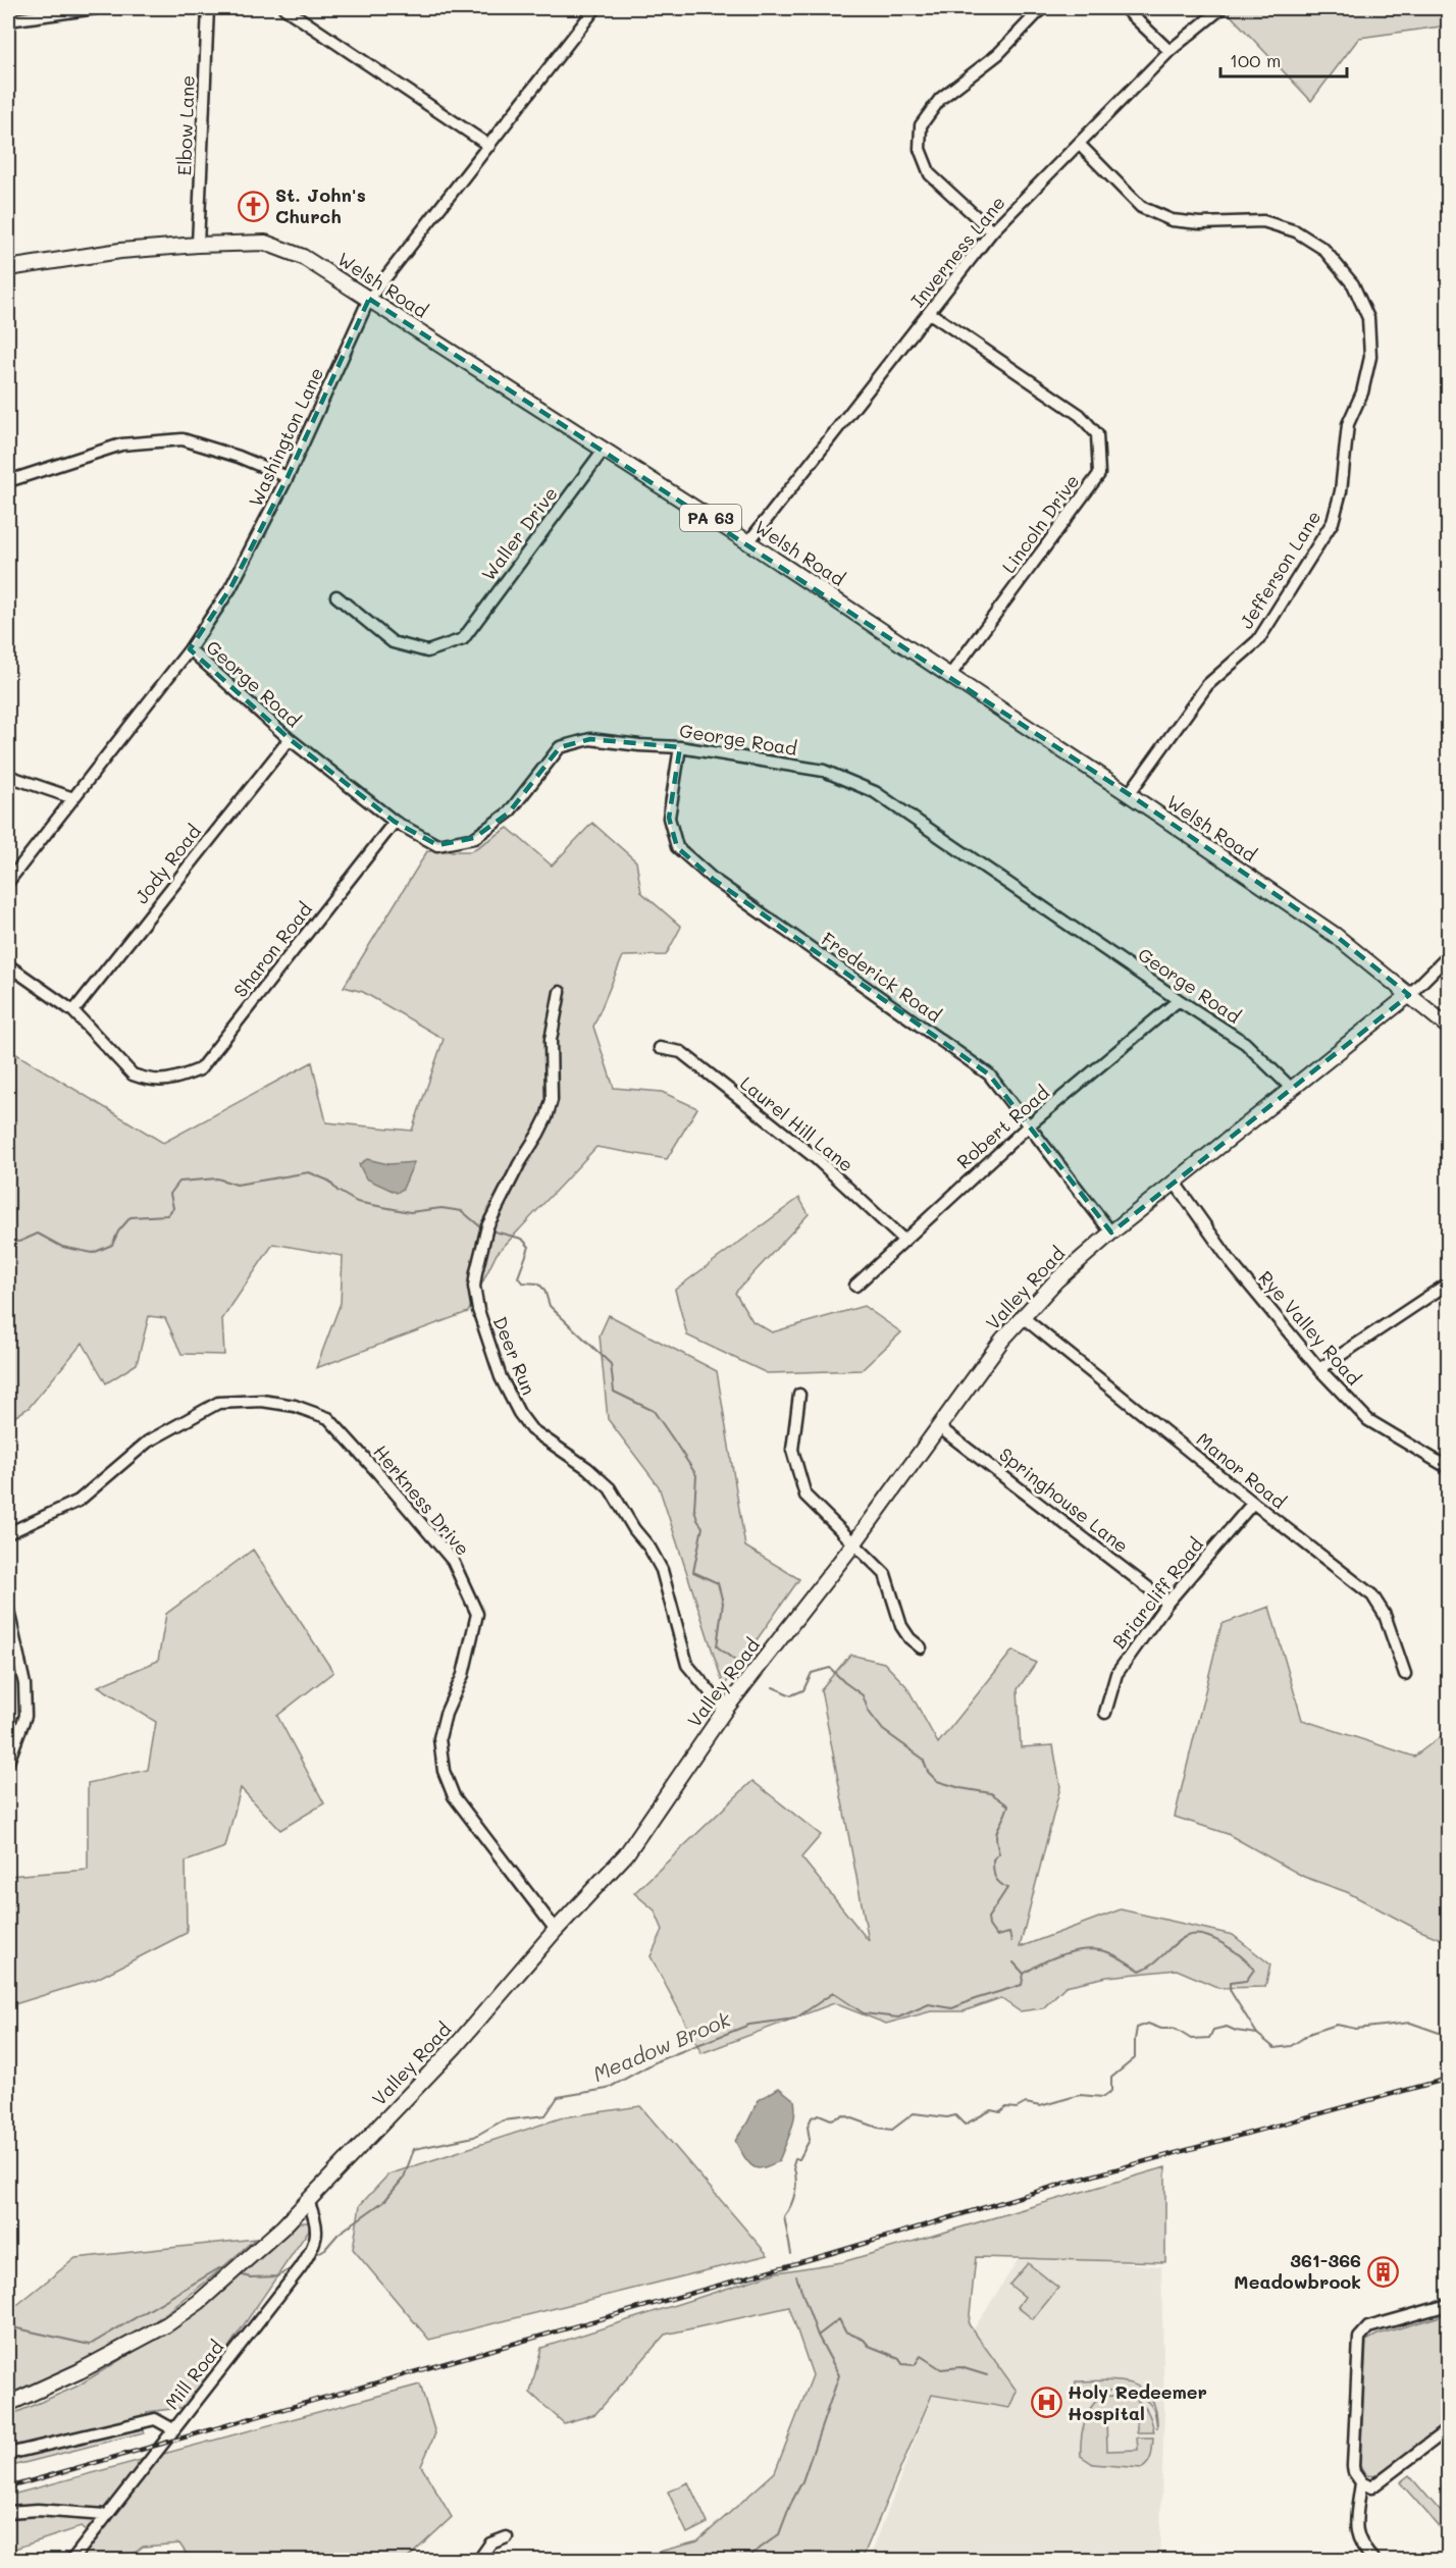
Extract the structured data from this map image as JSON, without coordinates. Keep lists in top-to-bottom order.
{
  "streets": {
    "main road": ["Welsh Road", "PA 63", "Valley Road"],
    "street": [
      "Elbow Lane",
      "Inverness Lane",
      "Washington Lane",
      "Lincoln Drive",
      "Waller Drive",
      "Jefferson Lane",
      "George Road",
      "Jody Road",
      "Sharon Road",
      "Frederick Road",
      "Laurel Hill Lane",
      "Robert Road",
      "Rye Valley Road",
      "Deer Run",
      "Manor Road",
      "Herkness Drive",
      "Springhouse Lane",
      "Briarcliff Road",
      "Mill Road"
    ]
  },
  "crossings": [
    ["Elbow Lane", "Welsh Road"],
    ["Inverness Lane", "Welsh Road"],
    ["Inverness Lane", "Lincoln Drive"],
    ["Inverness Lane", "Jefferson Lane"],
    ["Welsh Road", "Washington Lane"],
    ["Welsh Road", "Lincoln Drive"],
    ["Welsh Road", "Waller Drive"],
    ["Welsh Road", "Jefferson Lane"],
    ["Welsh Road", "Valley Road"],
    ["Washington Lane", "George Road"],
    ["George Road", "Jody Road"],
    ["George Road", "Sharon Road"],
    ["George Road", "Frederick Road"],
    ["George Road", "Robert Road"],
    ["George Road", "Valley Road"],
    ["Jody Road", "Sharon Road"],
    ["Frederick Road", "Robert Road"],
    ["Frederick Road", "Valley Road"],
    ["Laurel Hill Lane", "Robert Road"],
    ["Valley Road", "Rye Valley Road"],
    ["Valley Road", "Deer Run"],
    ["Valley Road", "Manor Road"],
    ["Valley Road", "Herkness Drive"],
    ["Valley Road", "Springhouse Lane"],
    ["Valley Road", "Mill Road"],
    ["Manor Road", "Briarcliff Road"],
    ["Springhouse Lane", "Briarcliff Road"]
  ],
  "water": ["Meadow Brook"],
  "places": {
    "church": ["St. John's Church"],
    "building": ["361-366 Meadowbrook"],
    "hospital": ["Holy Redeemer Hospital"]
  },
  "scale_bar": "100 m"
}
